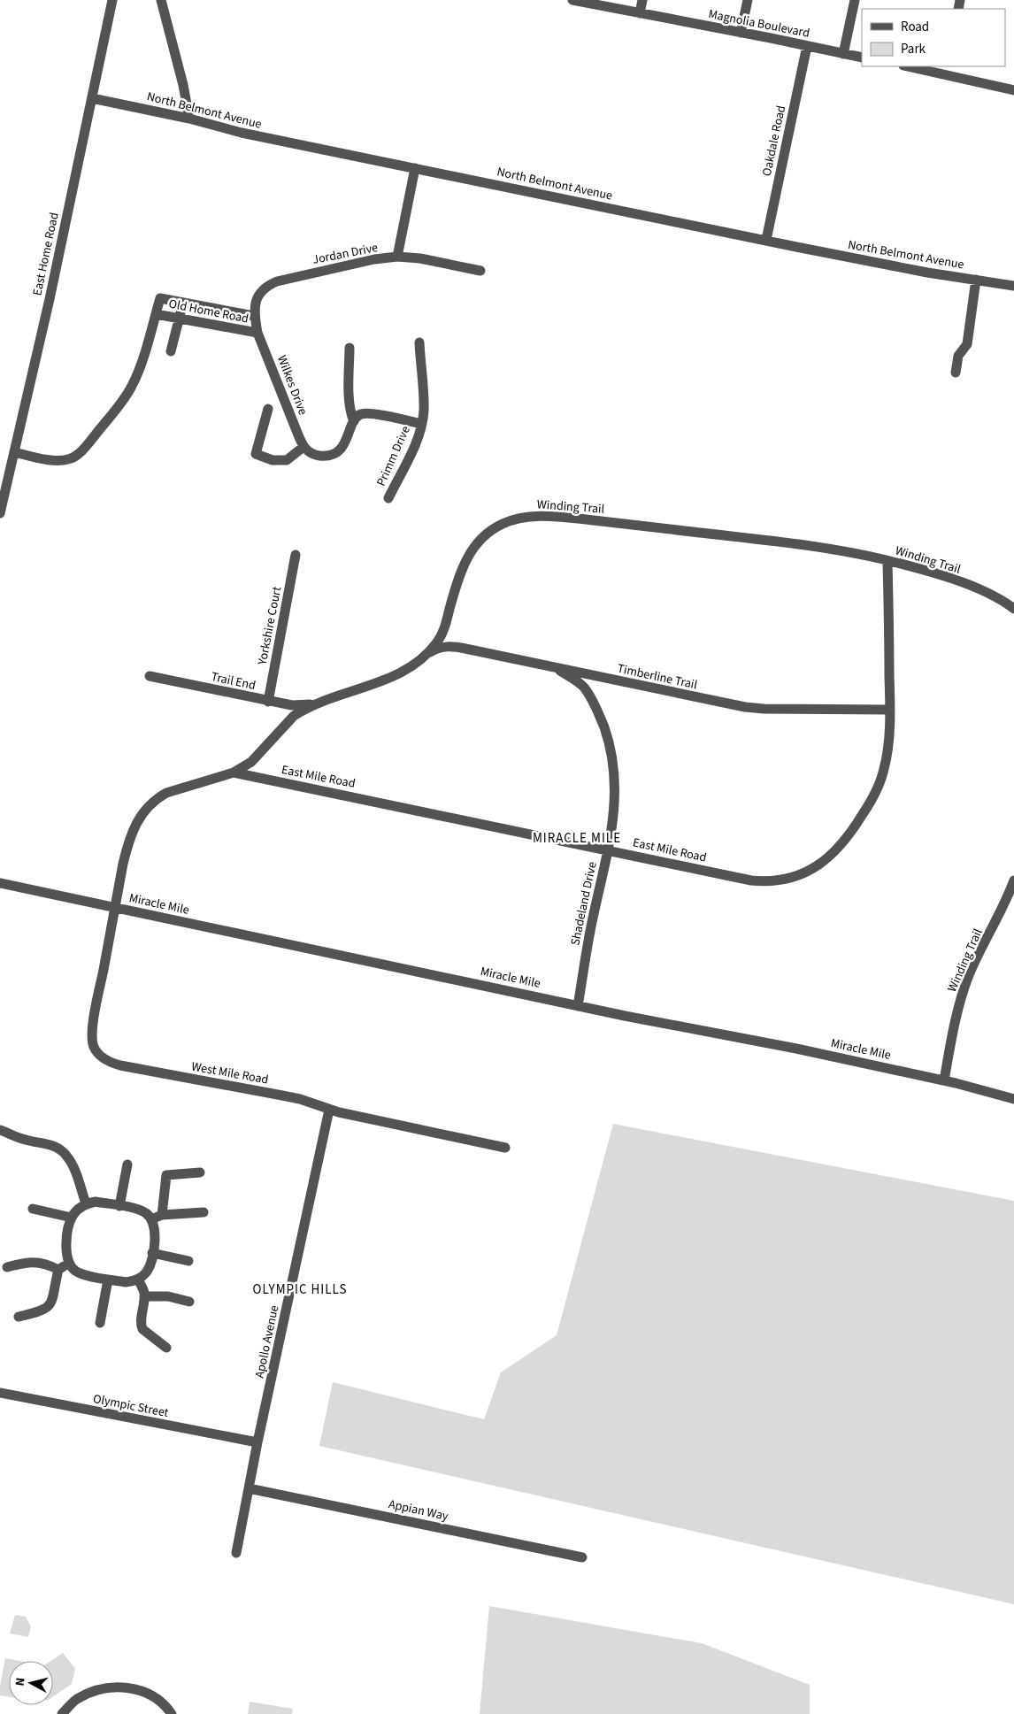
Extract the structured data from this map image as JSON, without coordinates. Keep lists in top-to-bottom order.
{
  "streets": {
    "street": [
      "Magnolia Boulevard",
      "North Belmont Avenue",
      "Oakdale Road",
      "Jordan Drive",
      "East Home Road",
      "Old Home Road",
      "Wilkes Drive",
      "Primm Drive",
      "Winding Trail",
      "Yorkshire Court",
      "Timberline Trail",
      "Trail End",
      "East Mile Road",
      "Miracle Mile",
      "Shadeland Drive",
      "West Mile Road",
      "Apollo Avenue",
      "Olympic Street",
      "Appian Way"
    ]
  },
  "crossings": [
    ["Magnolia Boulevard", "Oakdale Road"],
    ["North Belmont Avenue", "Oakdale Road"],
    ["North Belmont Avenue", "East Home Road"],
    ["Jordan Drive", "Old Home Road"],
    ["Jordan Drive", "Wilkes Drive"],
    ["East Home Road", "Old Home Road"],
    ["Old Home Road", "Wilkes Drive"],
    ["Winding Trail", "Timberline Trail"],
    ["Winding Trail", "Trail End"],
    ["Winding Trail", "East Mile Road"],
    ["Winding Trail", "Miracle Mile"],
    ["Yorkshire Court", "Trail End"],
    ["Timberline Trail", "East Mile Road"],
    ["Timberline Trail", "Shadeland Drive"],
    ["East Mile Road", "Miracle Mile"],
    ["East Mile Road", "Shadeland Drive"],
    ["East Mile Road", "West Mile Road"],
    ["Miracle Mile", "Shadeland Drive"],
    ["Miracle Mile", "West Mile Road"],
    ["West Mile Road", "Apollo Avenue"],
    ["Apollo Avenue", "Olympic Street"],
    ["Apollo Avenue", "Appian Way"]
  ],
  "districts": ["MIRACLE MILE", "OLYMPIC HILLS"],
  "legend": ["Road", "Park"],
  "north": "left"
}
